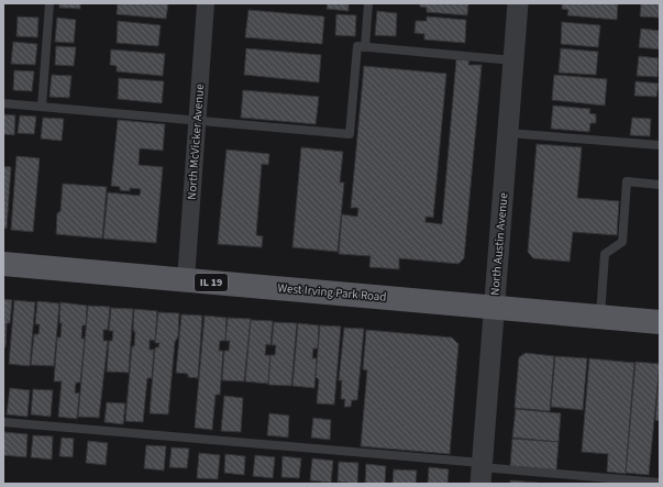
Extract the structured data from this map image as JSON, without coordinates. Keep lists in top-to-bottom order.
{
  "streets": {
    "main road": ["IL 19", "West Irving Park Road"],
    "street": ["North McVicker Avenue", "North Austin Avenue"]
  },
  "crossings": [
    ["North McVicker Avenue", "West Irving Park Road"],
    ["North Austin Avenue", "West Irving Park Road"]
  ]
}
